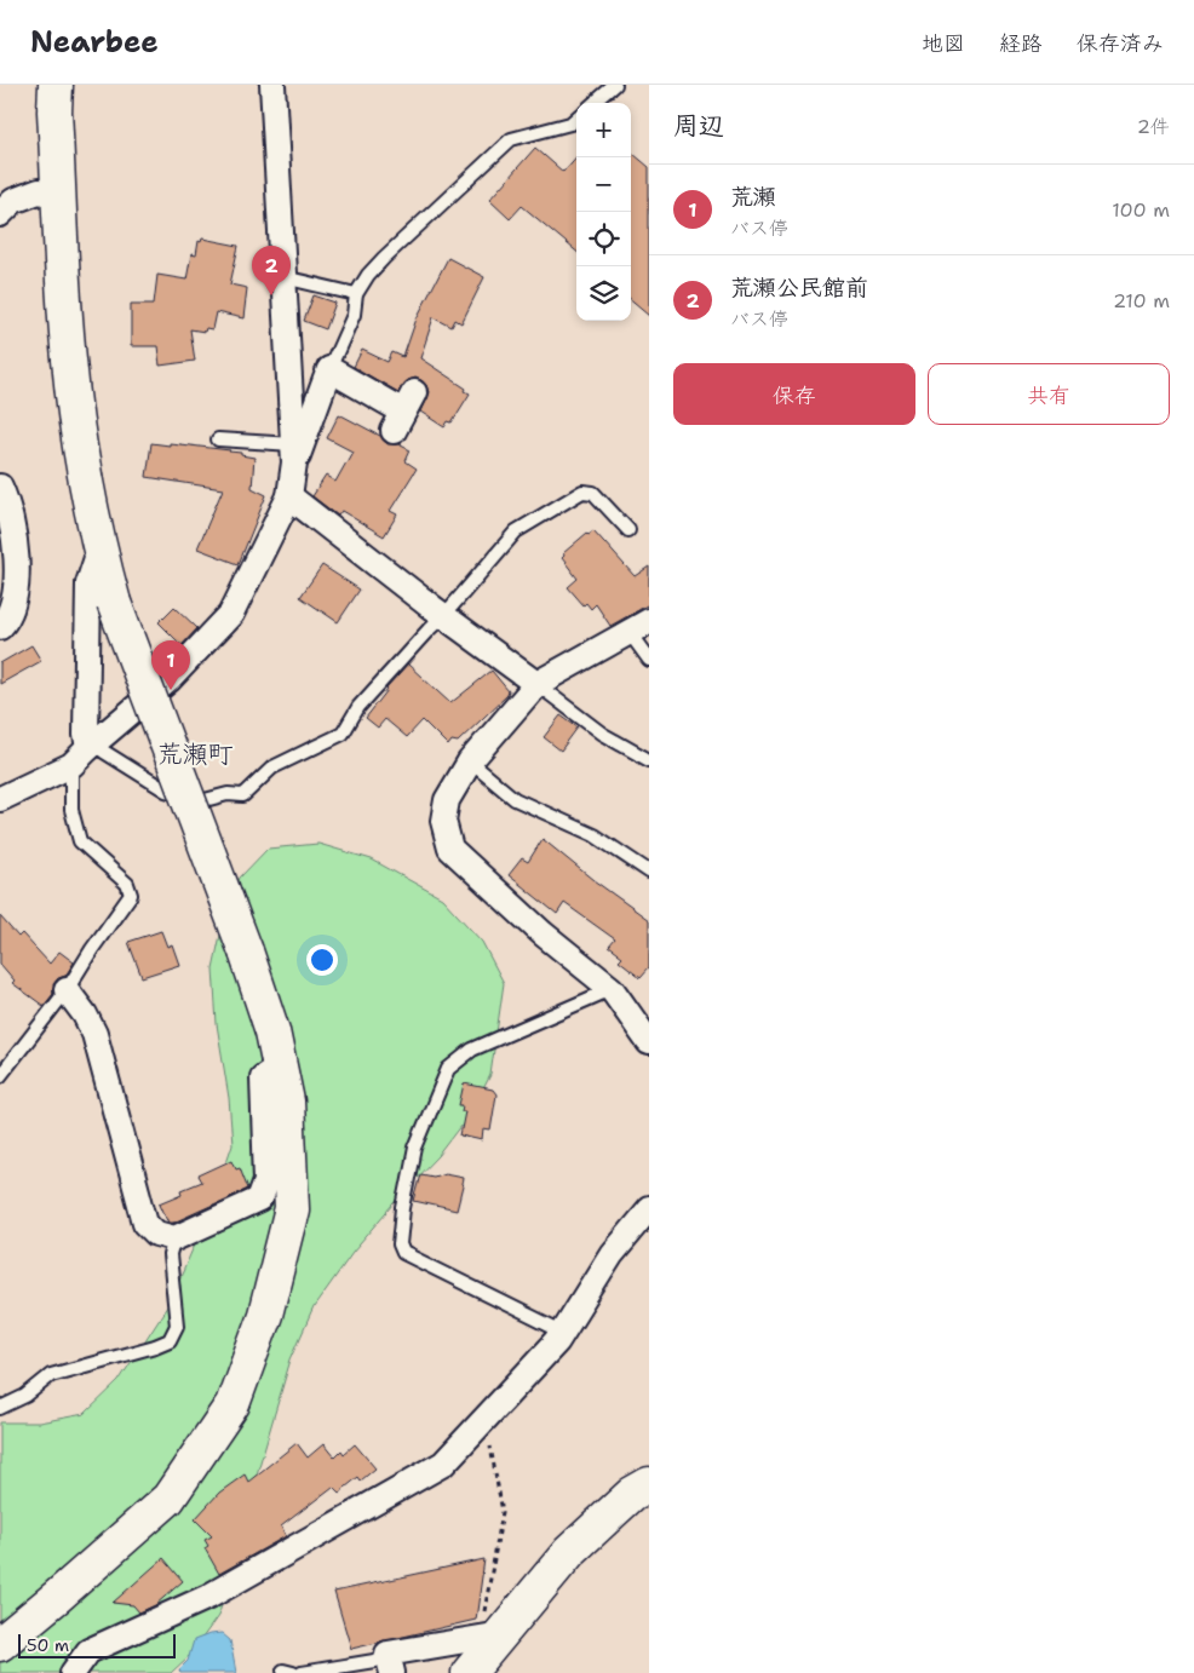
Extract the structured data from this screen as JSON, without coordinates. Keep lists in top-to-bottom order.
{
  "districts": ["荒瀬町"],
  "scale_bar": "50 m",
  "page": {
    "header": "Nearbee",
    "nav": ["地図", "経路", "保存済み"],
    "heading": ["周辺", "2件"],
    "map_buttons": ["+", "−"],
    "list": [
      {
        "mark": "1",
        "name": "荒瀬",
        "note": "バス停",
        "value": "100 m"
      },
      {
        "mark": "2",
        "name": "荒瀬公民館前",
        "note": "バス停",
        "value": "210 m"
      }
    ],
    "pins": ["2", "1"],
    "buttons": ["保存", "共有"],
    "scale": "50 m"
  }
}
